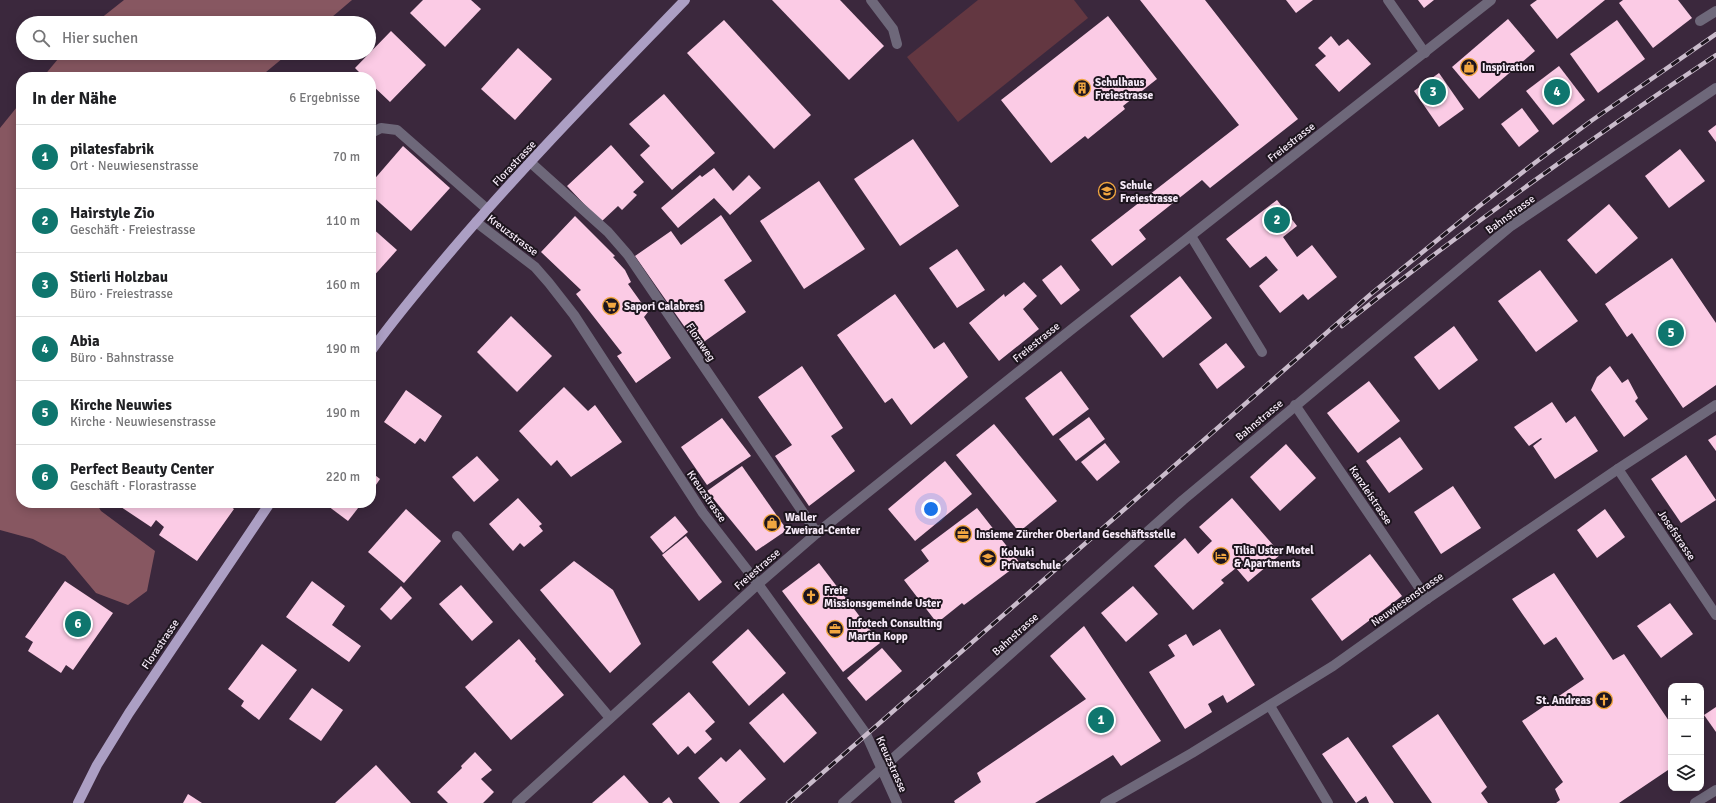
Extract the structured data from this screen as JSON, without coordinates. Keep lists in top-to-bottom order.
{
  "streets": {
    "main road": ["Florastrasse"],
    "street": [
      "Freiestrasse",
      "Bahnstrasse",
      "Kreuzstrasse",
      "Floraweg",
      "Kanzleistrasse",
      "Josefstrasse",
      "Neuwiesenstrasse"
    ]
  },
  "crossings": [
    ["Freiestrasse", "Kreuzstrasse"],
    ["Freiestrasse", "Floraweg"],
    ["Florastrasse", "Kreuzstrasse"],
    ["Florastrasse", "Floraweg"],
    ["Bahnstrasse", "Kreuzstrasse"],
    ["Bahnstrasse", "Kanzleistrasse"],
    ["Kanzleistrasse", "Neuwiesenstrasse"],
    ["Josefstrasse", "Neuwiesenstrasse"]
  ],
  "places": {
    "shop": ["Inspiration", "Waller Zweirad-Center"],
    "building": ["Schulhaus Freiestrasse"],
    "school or university": ["Schule Freiestrasse", "Kobuki Privatschule"],
    "supermarket": ["Sapori Calabresi"],
    "office": ["Insieme Zürcher Oberland Geschäftsstelle", "Infotech Consulting Martin Kopp"],
    "hotel": ["Tilia Uster Motel & Apartments"],
    "church": ["Freie Missionsgemeinde Uster", "St. Andreas"]
  },
  "page": {
    "search": "Hier suchen",
    "heading": ["In der Nähe", "6 Ergebnisse"],
    "pins": [
      "3",
      "4",
      "2",
      "5",
      "6",
      "1"
    ],
    "list": [
      {
        "mark": "1",
        "name": "pilatesfabrik",
        "note": "Ort · Neuwiesenstrasse",
        "value": "70 m"
      },
      {
        "mark": "2",
        "name": "Hairstyle Zio",
        "note": "Geschäft · Freiestrasse",
        "value": "110 m"
      },
      {
        "mark": "3",
        "name": "Stierli Holzbau",
        "note": "Büro · Freiestrasse",
        "value": "160 m"
      },
      {
        "mark": "4",
        "name": "Abia",
        "note": "Büro · Bahnstrasse",
        "value": "190 m"
      },
      {
        "mark": "5",
        "name": "Kirche Neuwies",
        "note": "Kirche · Neuwiesenstrasse",
        "value": "190 m"
      },
      {
        "mark": "6",
        "name": "Perfect Beauty Center",
        "note": "Geschäft · Florastrasse",
        "value": "220 m"
      }
    ],
    "map_buttons": ["+", "−"]
  }
}
